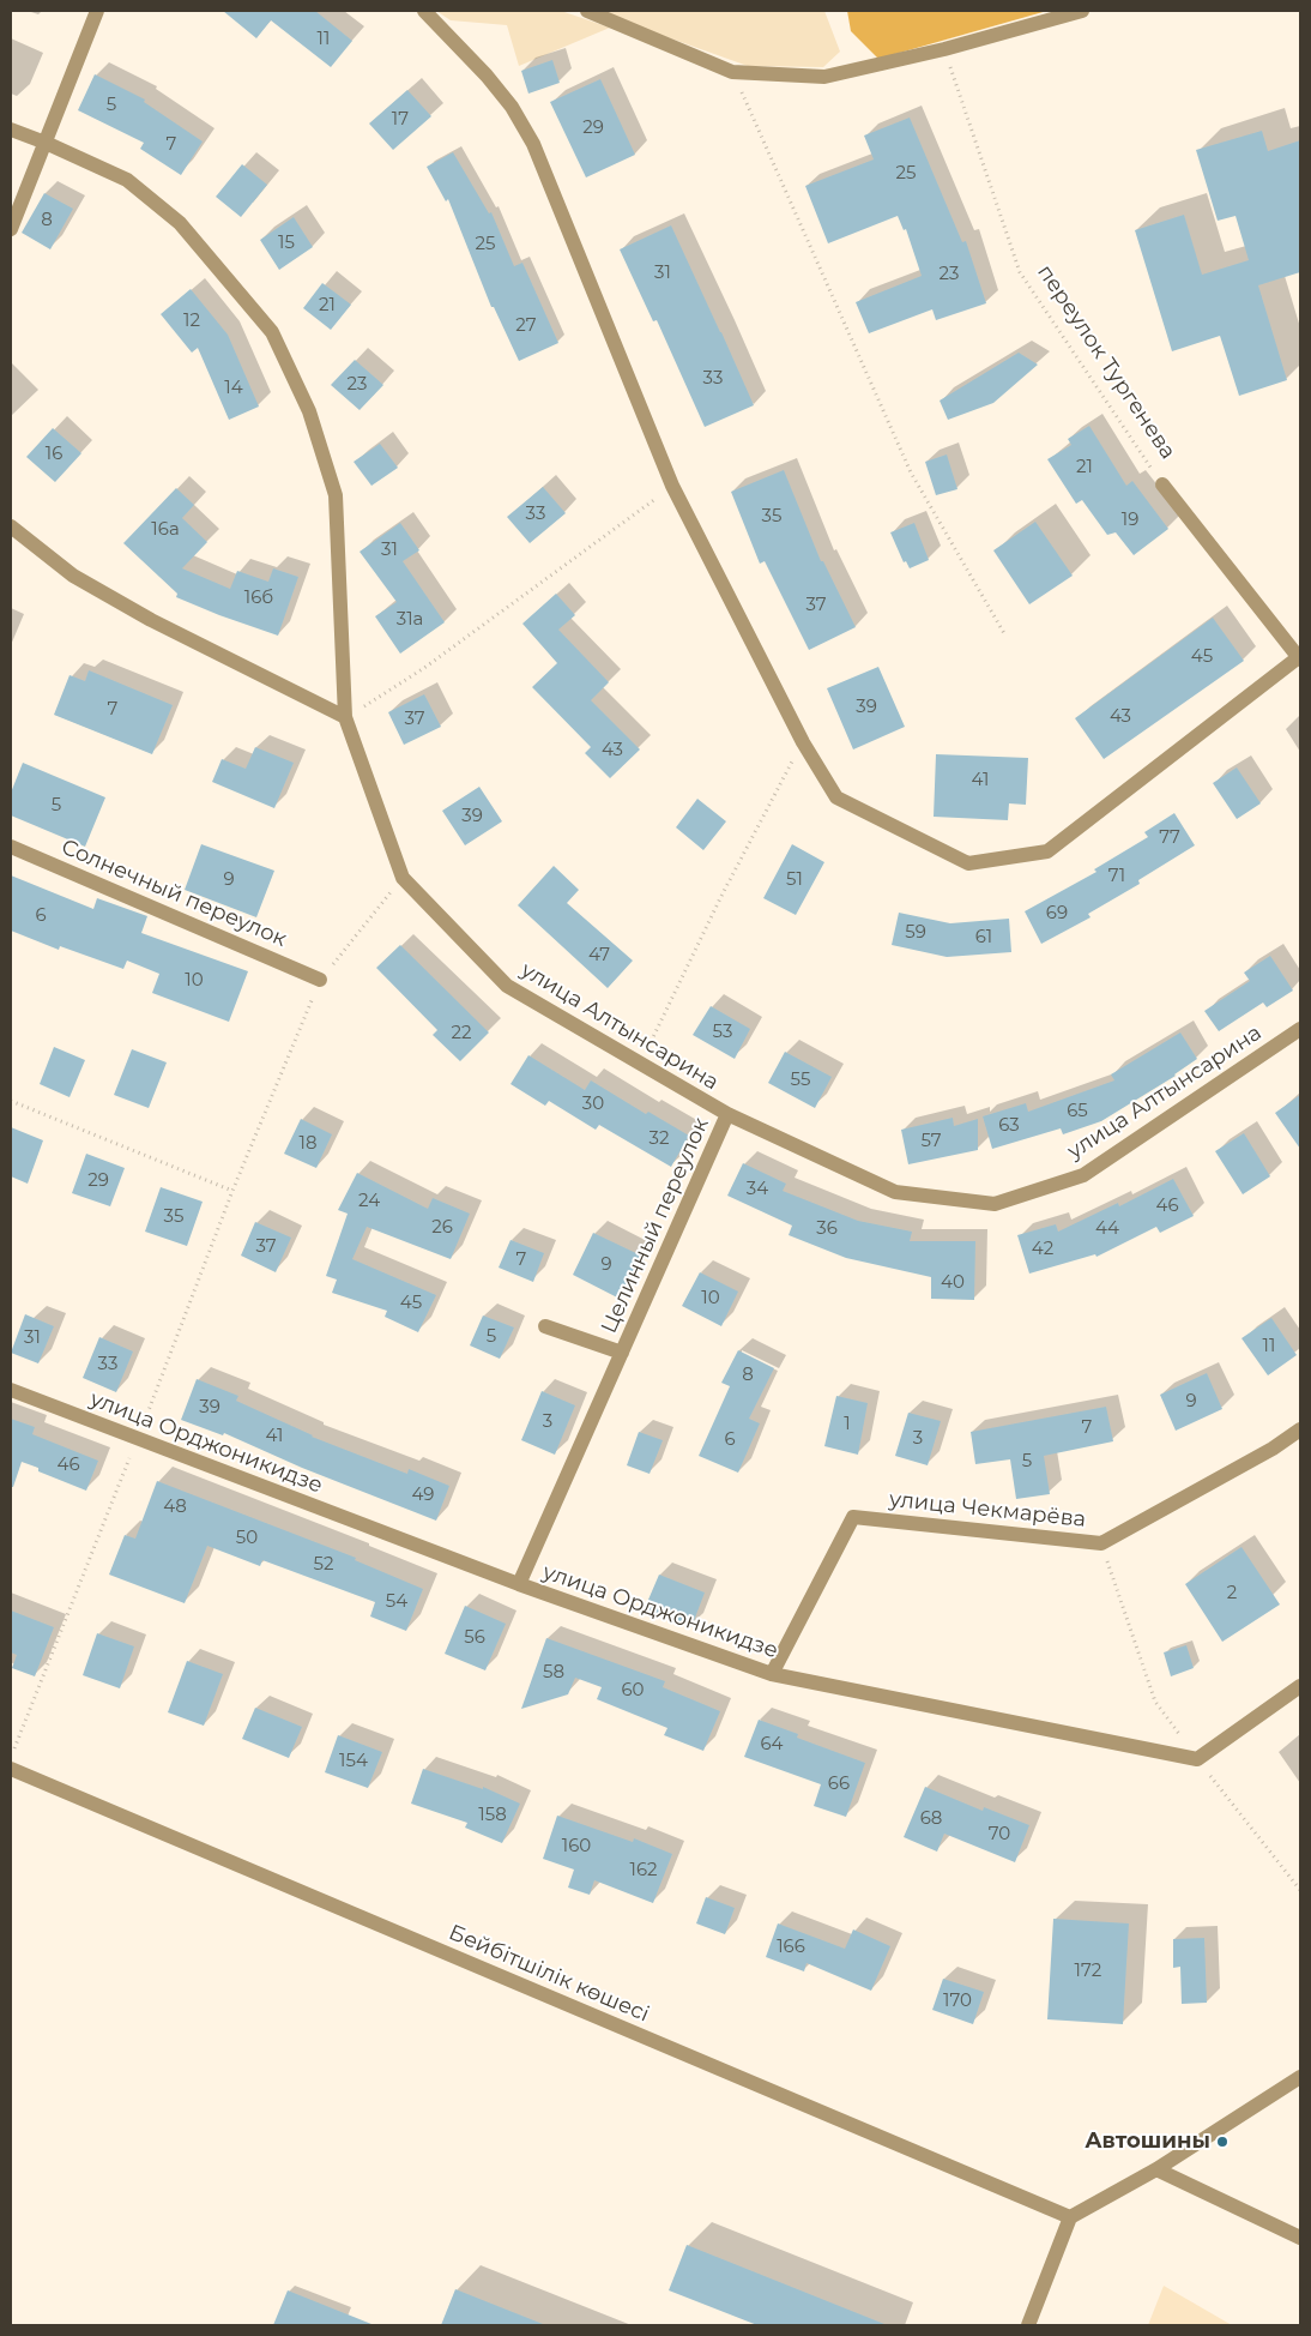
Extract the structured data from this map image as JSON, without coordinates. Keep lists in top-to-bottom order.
{
  "streets": {
    "street": [
      "переулок Тургенева",
      "Солнечный переулок",
      "улица Алтынсарина",
      "Целинный переулок",
      "улица Орджоникидзе",
      "улица Чекмарёва",
      "Бейбітшілік көшесі"
    ]
  },
  "crossings": [
    ["улица Алтынсарина", "Целинный переулок"],
    ["Целинный переулок", "улица Орджоникидзе"],
    ["улица Орджоникидзе", "улица Чекмарёва"]
  ],
  "places": ["Автошины"],
  "house_numbers": [
    "11",
    "5",
    "17",
    "29",
    "7",
    "25",
    "8",
    "15",
    "25",
    "31",
    "23",
    "21",
    "12",
    "27",
    "33",
    "23",
    "14",
    "16",
    "21",
    "33",
    "35",
    "19",
    "16а",
    "31",
    "16б",
    "37",
    "31а",
    "45",
    "39",
    "7",
    "43",
    "37",
    "43",
    "41",
    "5",
    "39",
    "77",
    "71",
    "9",
    "51",
    "69",
    "6",
    "59",
    "61",
    "47",
    "10",
    "53",
    "22",
    "55",
    "30",
    "65",
    "63",
    "32",
    "57",
    "18",
    "29",
    "34",
    "24",
    "46",
    "35",
    "26",
    "36",
    "44",
    "37",
    "42",
    "7",
    "9",
    "40",
    "10",
    "45",
    "5",
    "31",
    "11",
    "33",
    "8",
    "9",
    "39",
    "3",
    "1",
    "7",
    "41",
    "3",
    "6",
    "5",
    "46",
    "49",
    "48",
    "50",
    "52",
    "2",
    "54",
    "56",
    "58",
    "60",
    "64",
    "154",
    "66",
    "158",
    "68",
    "70",
    "160",
    "162",
    "166",
    "172",
    "170"
  ]
}
